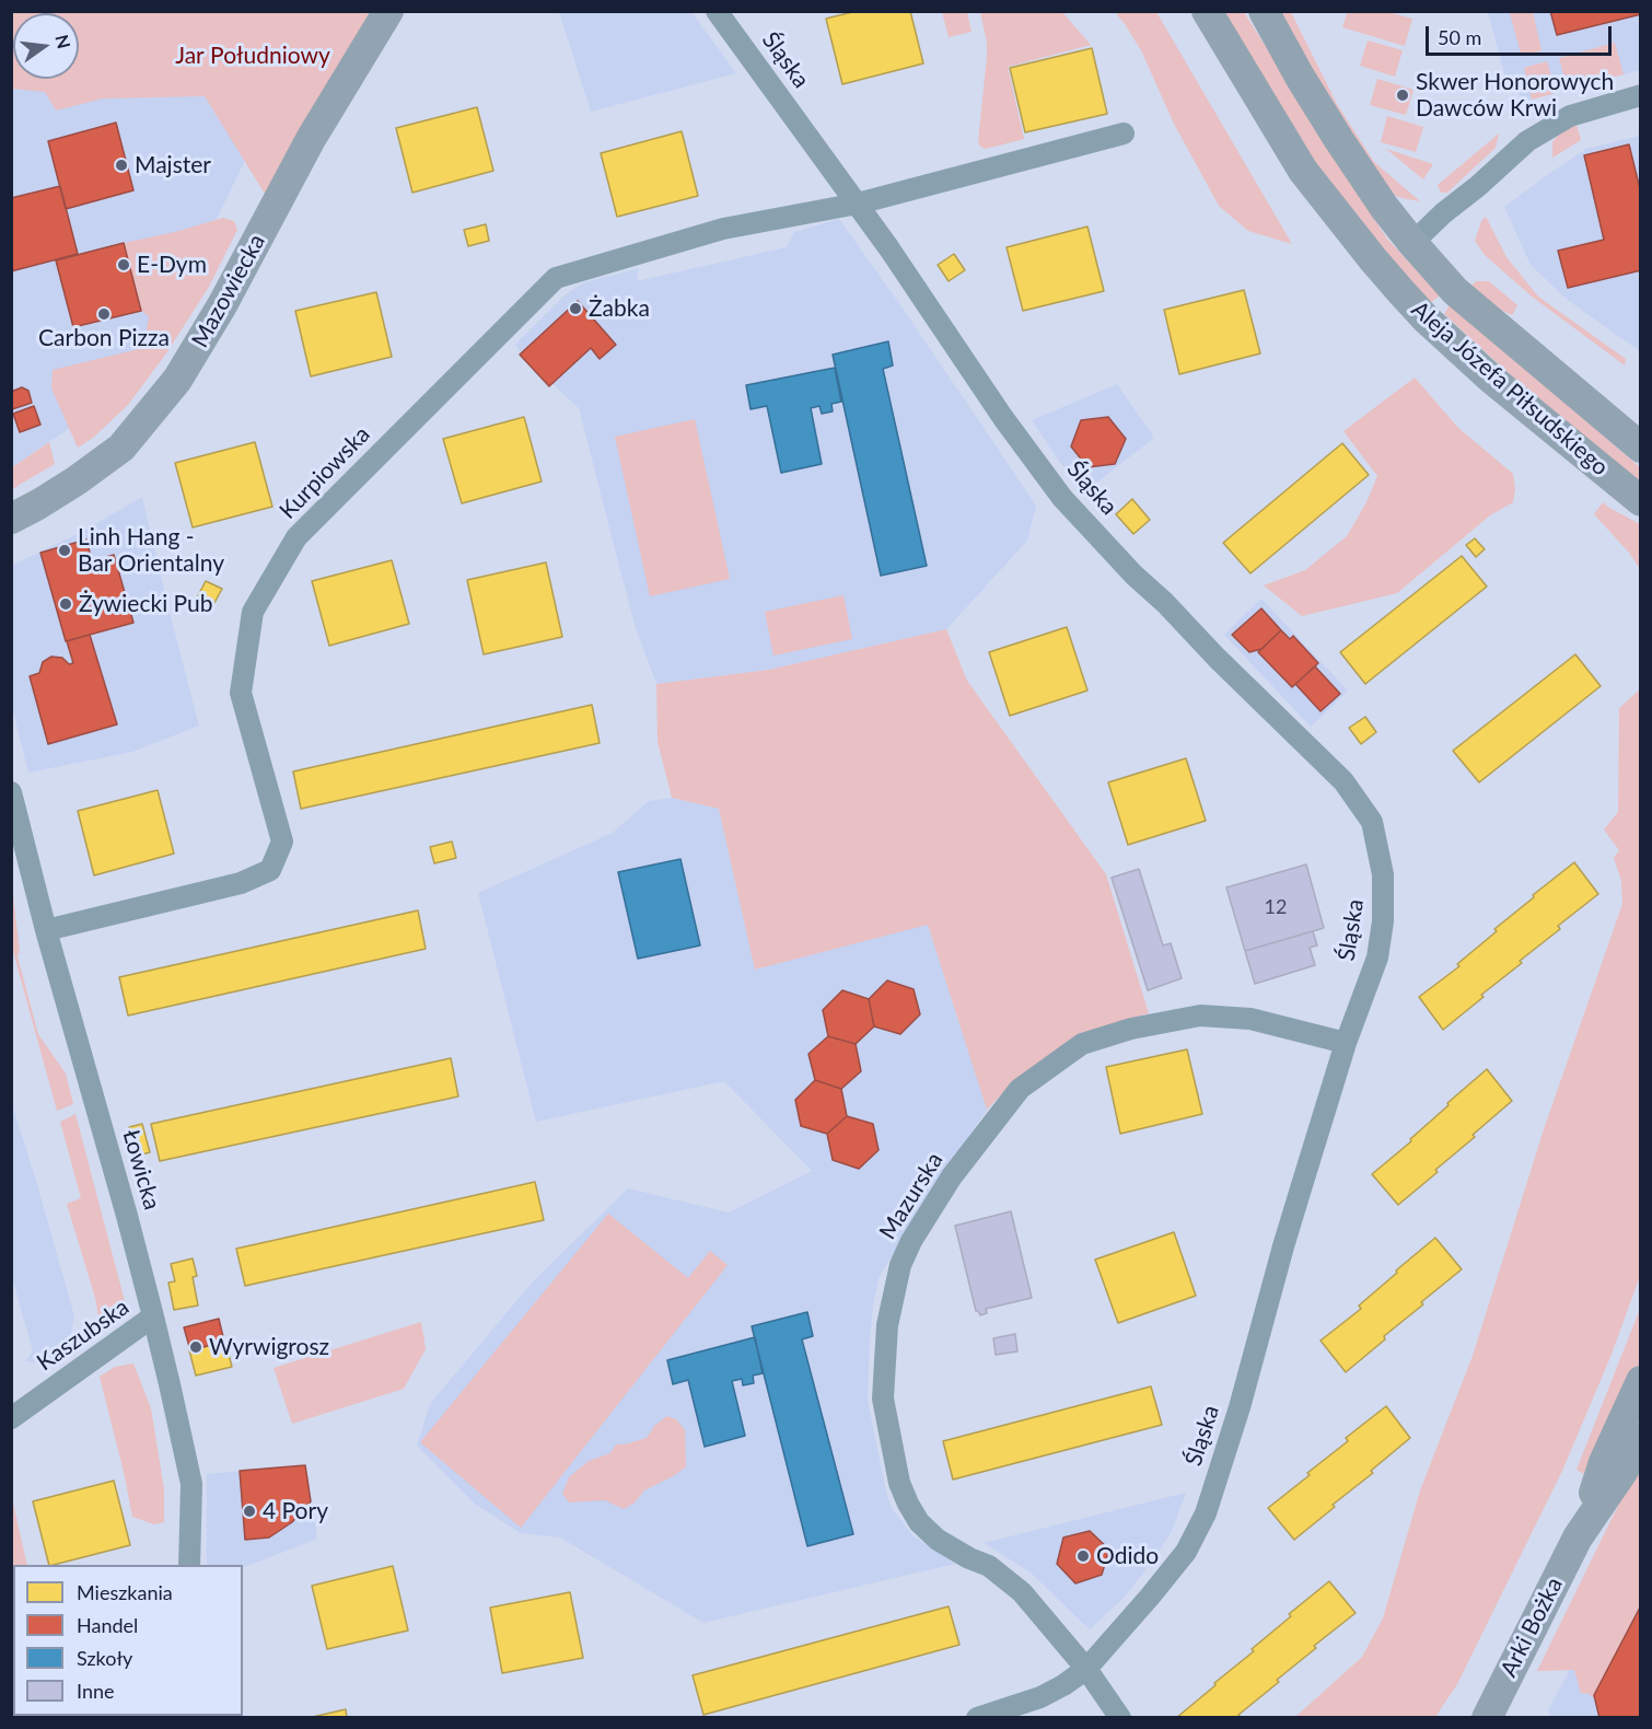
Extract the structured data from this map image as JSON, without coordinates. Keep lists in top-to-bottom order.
{
  "streets": {
    "main road": ["Mazowiecka", "Aleja Józefa Piłsudskiego", "Arki Bożka"],
    "street": [
      "Śląska",
      "Kurpiowska",
      "Łowicka",
      "Mazurska",
      "Kaszubska"
    ]
  },
  "crossings": [
    ["Śląska", "Kurpiowska"],
    ["Śląska", "Mazurska"],
    ["Kurpiowska", "Łowicka"],
    ["Łowicka", "Kaszubska"]
  ],
  "parks": ["Jar Południowy"],
  "places": [
    "Skwer Honorowych Dawców Krwi",
    "Majster",
    "E-Dym",
    "Żabka",
    "Carbon Pizza",
    "Linh Hang - Bar Orientalny",
    "Żywiecki Pub",
    "Wyrwigrosz",
    "4 Pory",
    "Odido"
  ],
  "house_numbers": ["12"],
  "legend": [
    "Mieszkania",
    "Handel",
    "Szkoły",
    "Inne"
  ],
  "scale_bar": "50 m",
  "north": "right"
}
